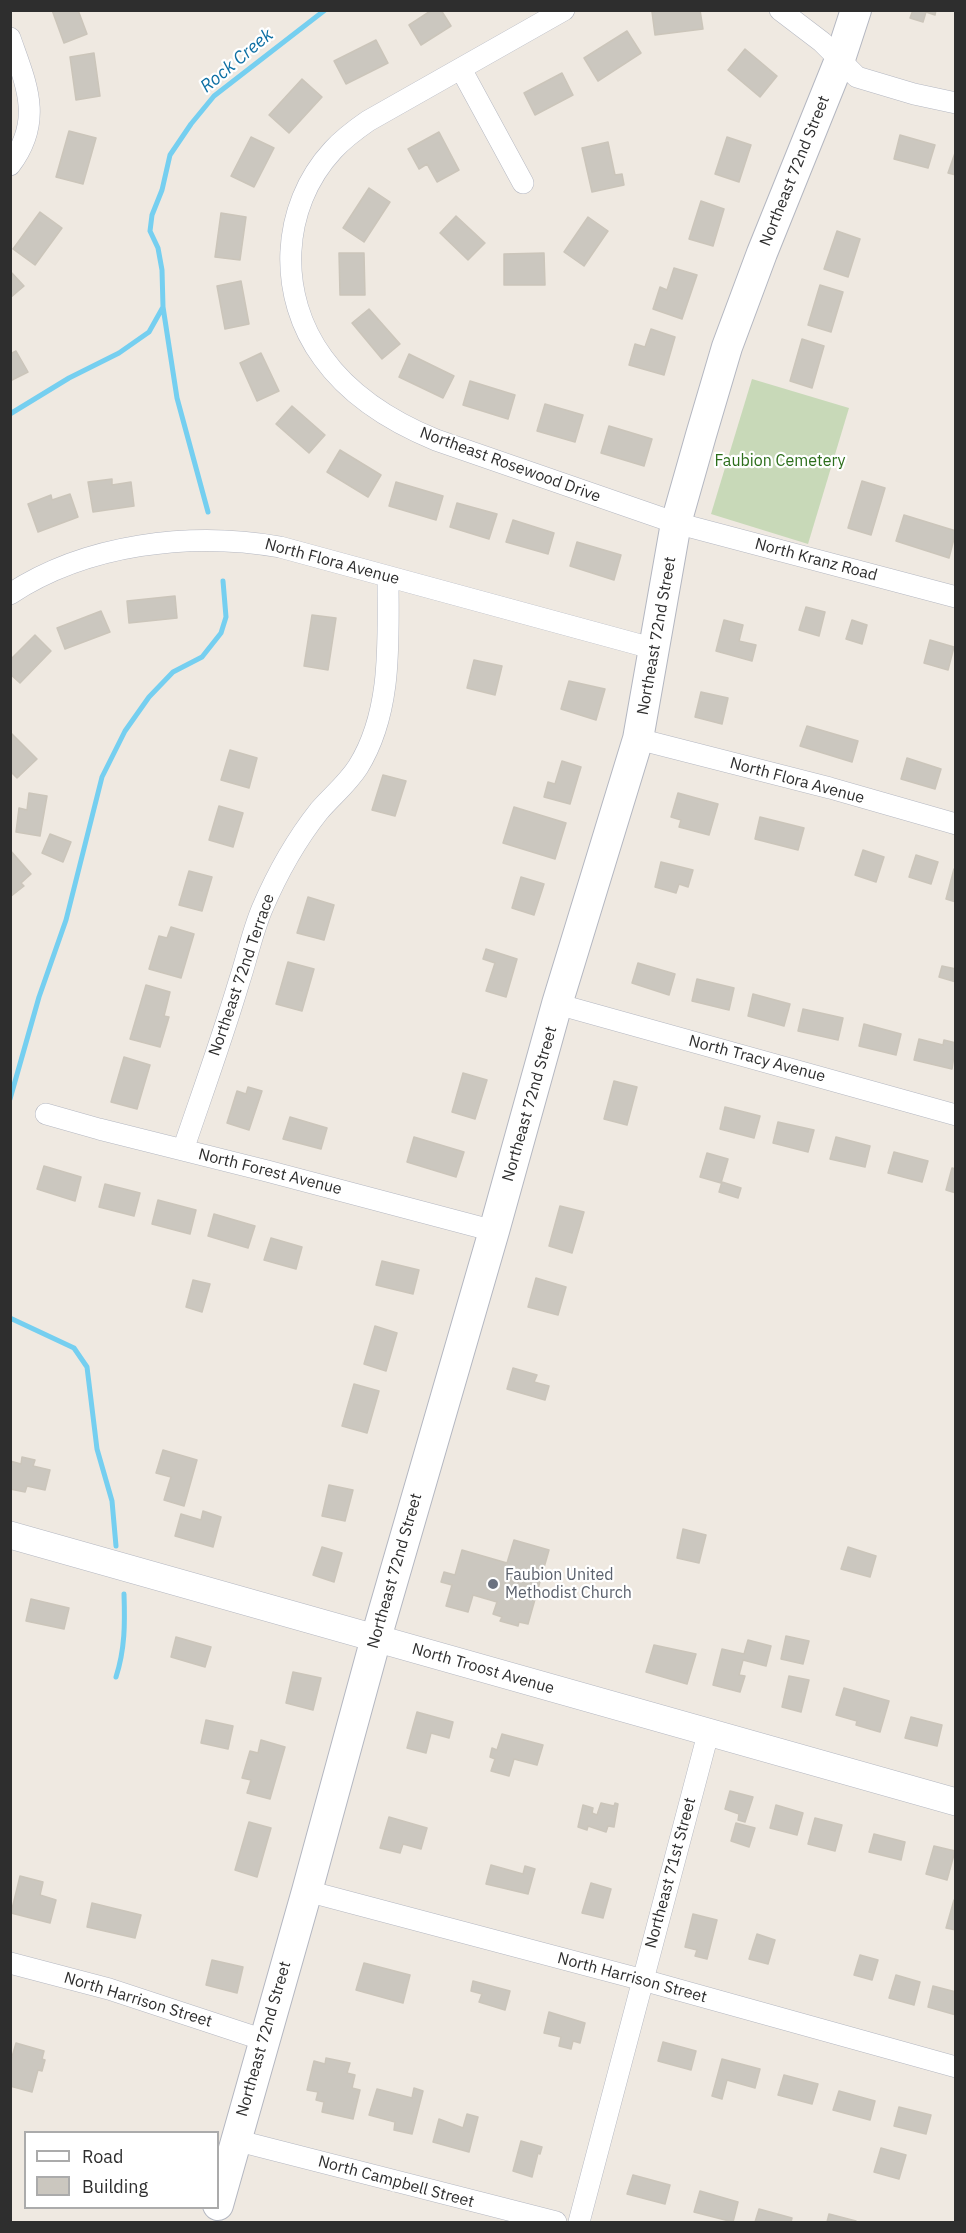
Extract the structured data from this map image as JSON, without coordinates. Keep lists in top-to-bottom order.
{
  "streets": {
    "main road": ["Northeast 72nd Street"],
    "street": [
      "Northeast Rosewood Drive",
      "North Kranz Road",
      "North Flora Avenue",
      "Northeast 72nd Terrace",
      "North Tracy Avenue",
      "North Forest Avenue",
      "North Troost Avenue",
      "Northeast 71st Street",
      "North Harrison Street",
      "North Campbell Street"
    ]
  },
  "crossings": [
    ["Northeast 72nd Street", "Northeast Rosewood Drive"],
    ["Northeast 72nd Street", "North Kranz Road"],
    ["Northeast 72nd Street", "North Flora Avenue"],
    ["Northeast 72nd Street", "North Tracy Avenue"],
    ["Northeast 72nd Street", "North Forest Avenue"],
    ["Northeast 72nd Street", "North Troost Avenue"],
    ["Northeast 72nd Street", "North Harrison Street"],
    ["Northeast 72nd Street", "North Campbell Street"],
    ["Northeast Rosewood Drive", "North Kranz Road"],
    ["North Flora Avenue", "Northeast 72nd Terrace"],
    ["Northeast 72nd Terrace", "North Forest Avenue"],
    ["North Troost Avenue", "Northeast 71st Street"],
    ["Northeast 71st Street", "North Harrison Street"]
  ],
  "water": ["Rock Creek"],
  "parks": ["Faubion Cemetery"],
  "places": ["Faubion United Methodist Church"],
  "legend": ["Road", "Building"]
}
